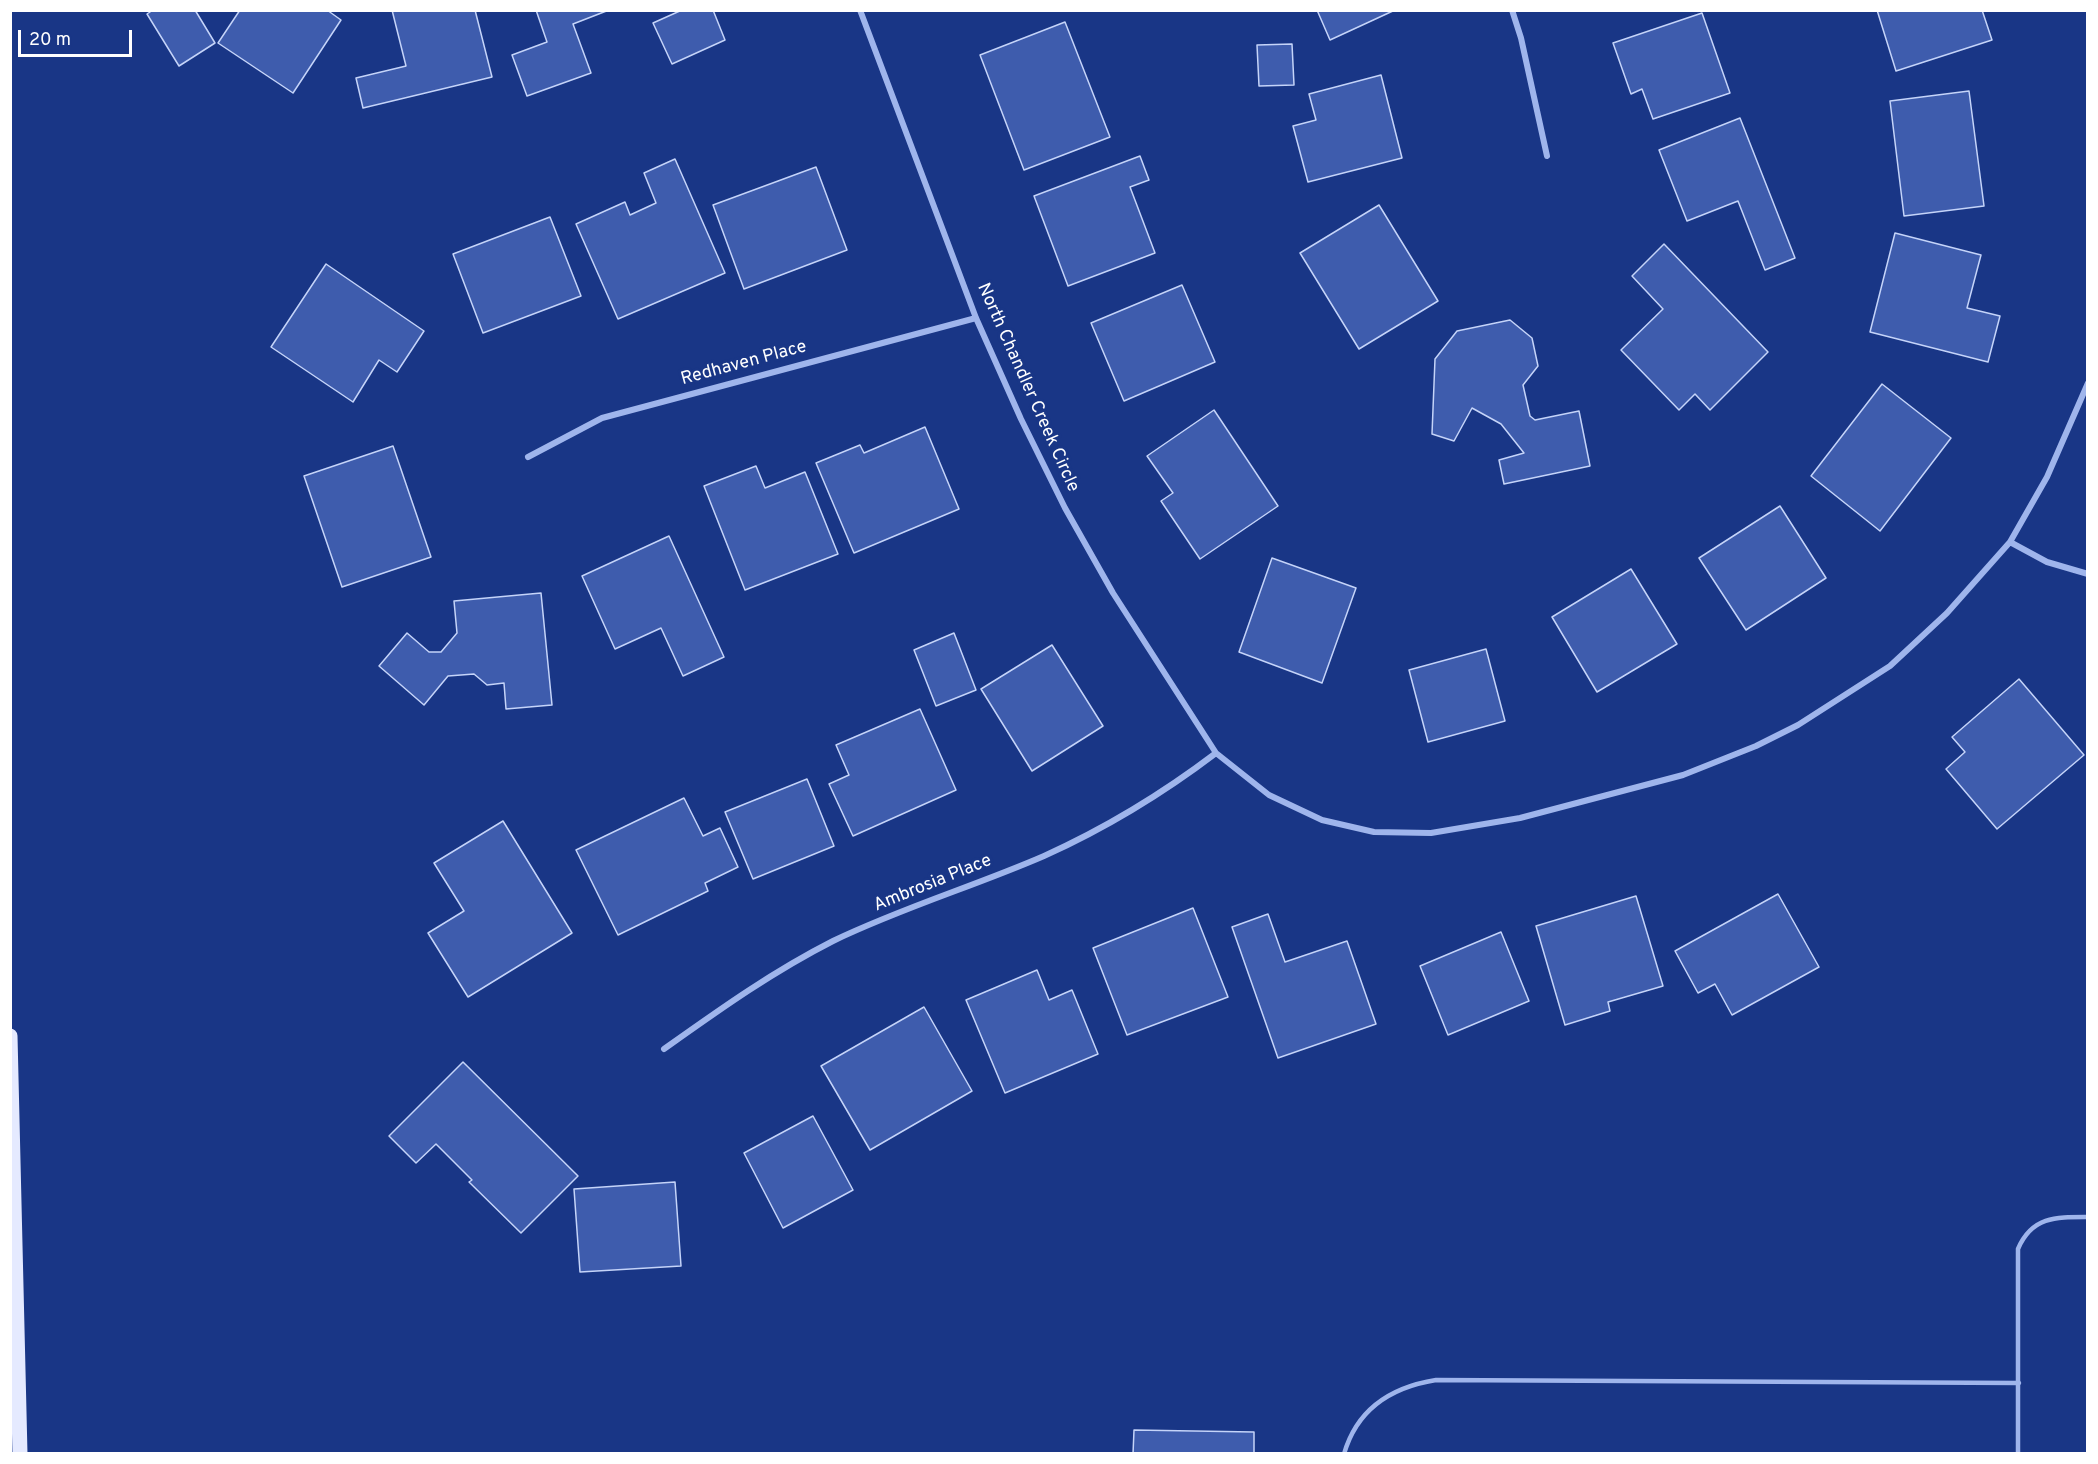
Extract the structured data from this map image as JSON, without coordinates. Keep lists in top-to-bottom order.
{
  "streets": {
    "street": ["Redhaven Place", "North Chandler Creek Circle", "Ambrosia Place"]
  },
  "crossings": [
    ["Redhaven Place", "North Chandler Creek Circle"],
    ["North Chandler Creek Circle", "Ambrosia Place"]
  ],
  "scale_bar": "20 m"
}
